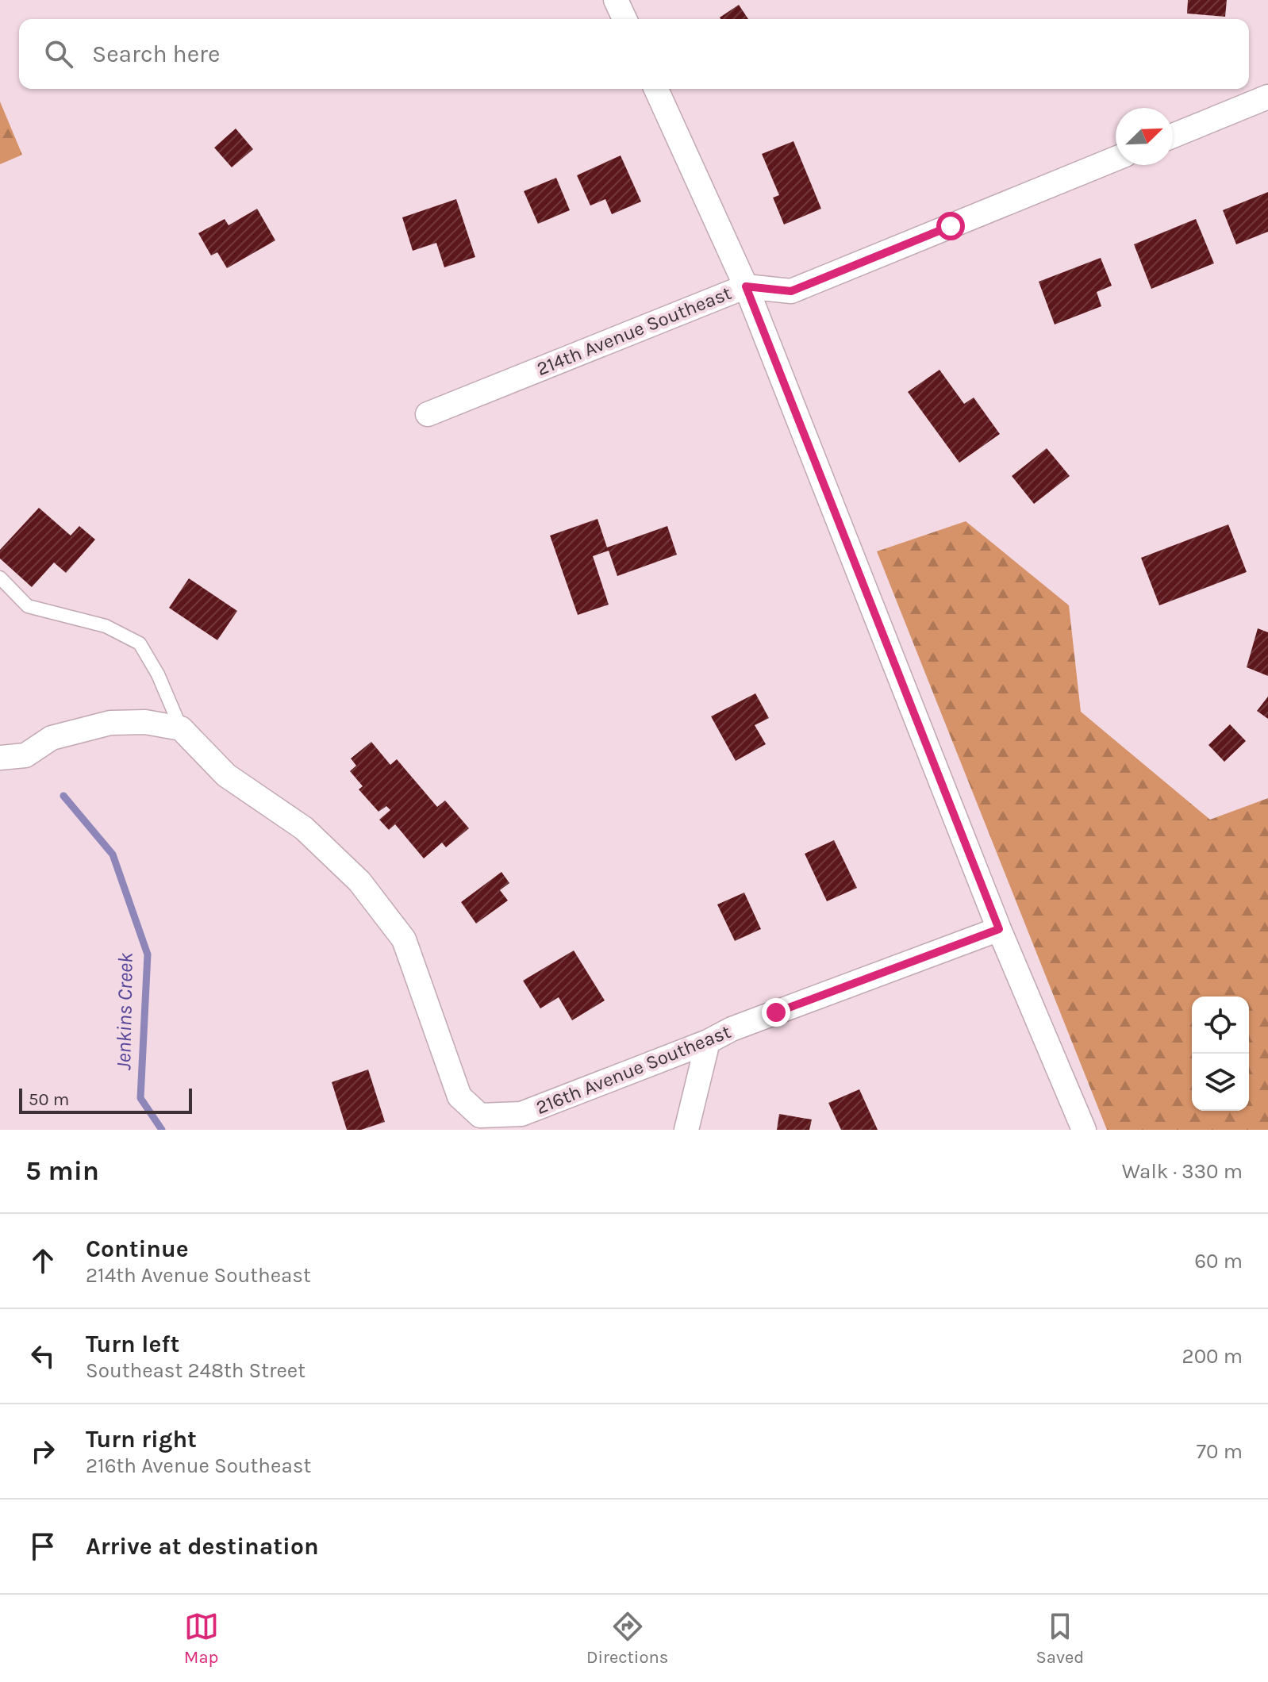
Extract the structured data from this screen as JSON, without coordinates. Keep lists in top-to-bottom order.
{
  "streets": {
    "street": ["214th Avenue Southeast", "216th Avenue Southeast"]
  },
  "water": ["Jenkins Creek"],
  "scale_bar": "50 m",
  "north": "top right",
  "page": {
    "search": "Search here",
    "scale": "50 m",
    "heading": ["5 min", "Walk · 330 m"],
    "list": [
      ["Continue", "214th Avenue Southeast", "60 m"],
      ["Turn left", "Southeast 248th Street", "200 m"],
      ["Turn right", "216th Avenue Southeast", "70 m"],
      "Arrive at destination"
    ],
    "nav": ["Map", "Directions", "Saved"]
  }
}
